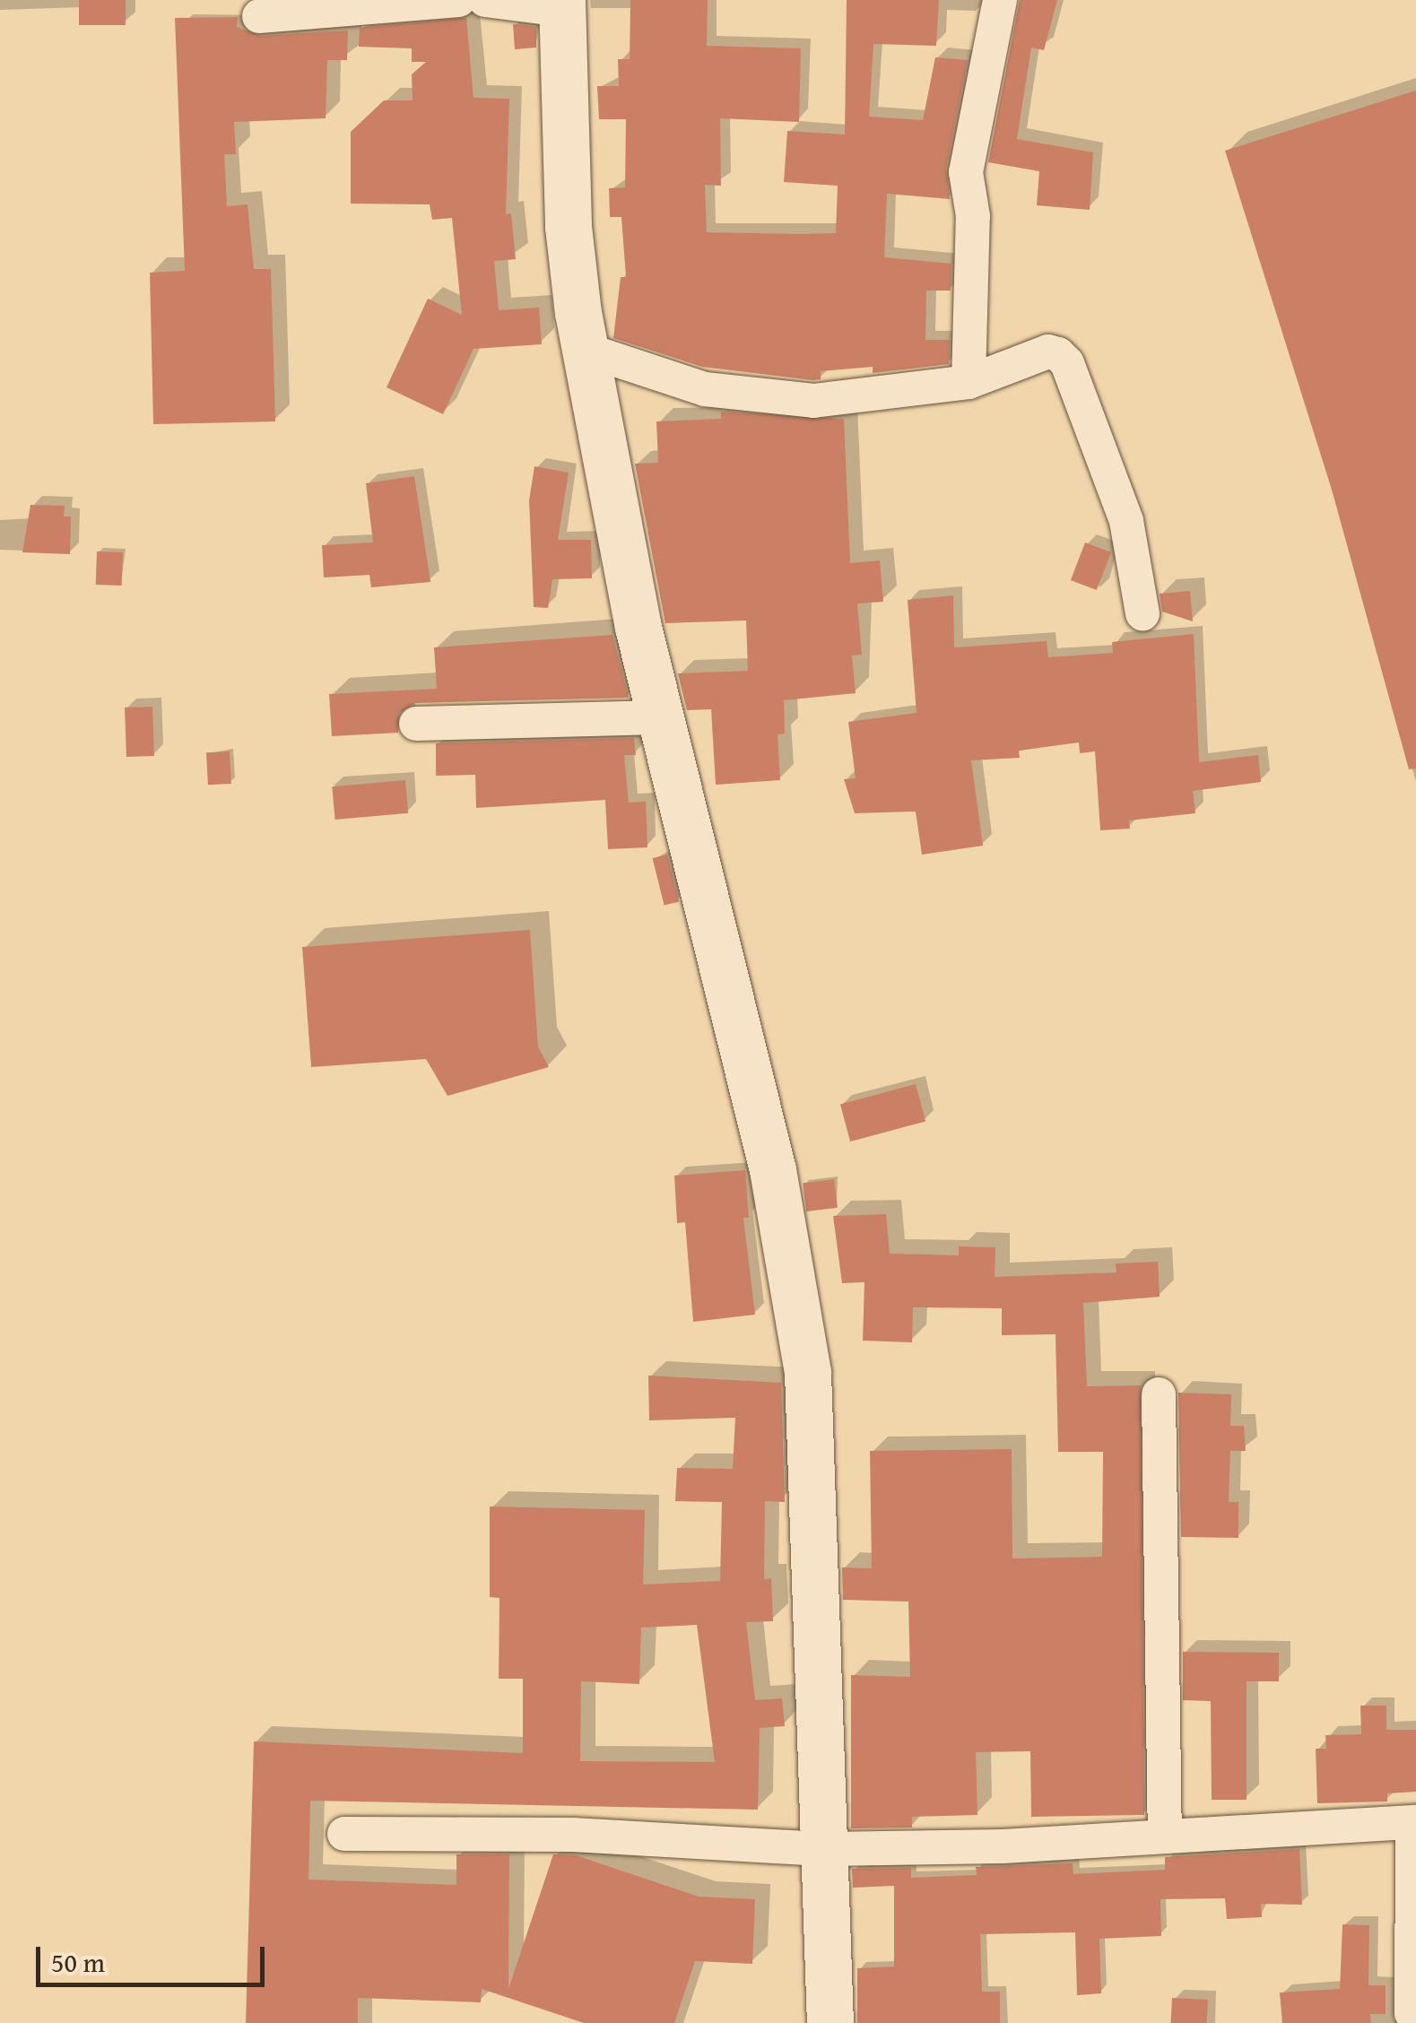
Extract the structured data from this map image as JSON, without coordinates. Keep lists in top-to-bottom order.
{
  "scale_bar": "50 m"
}
